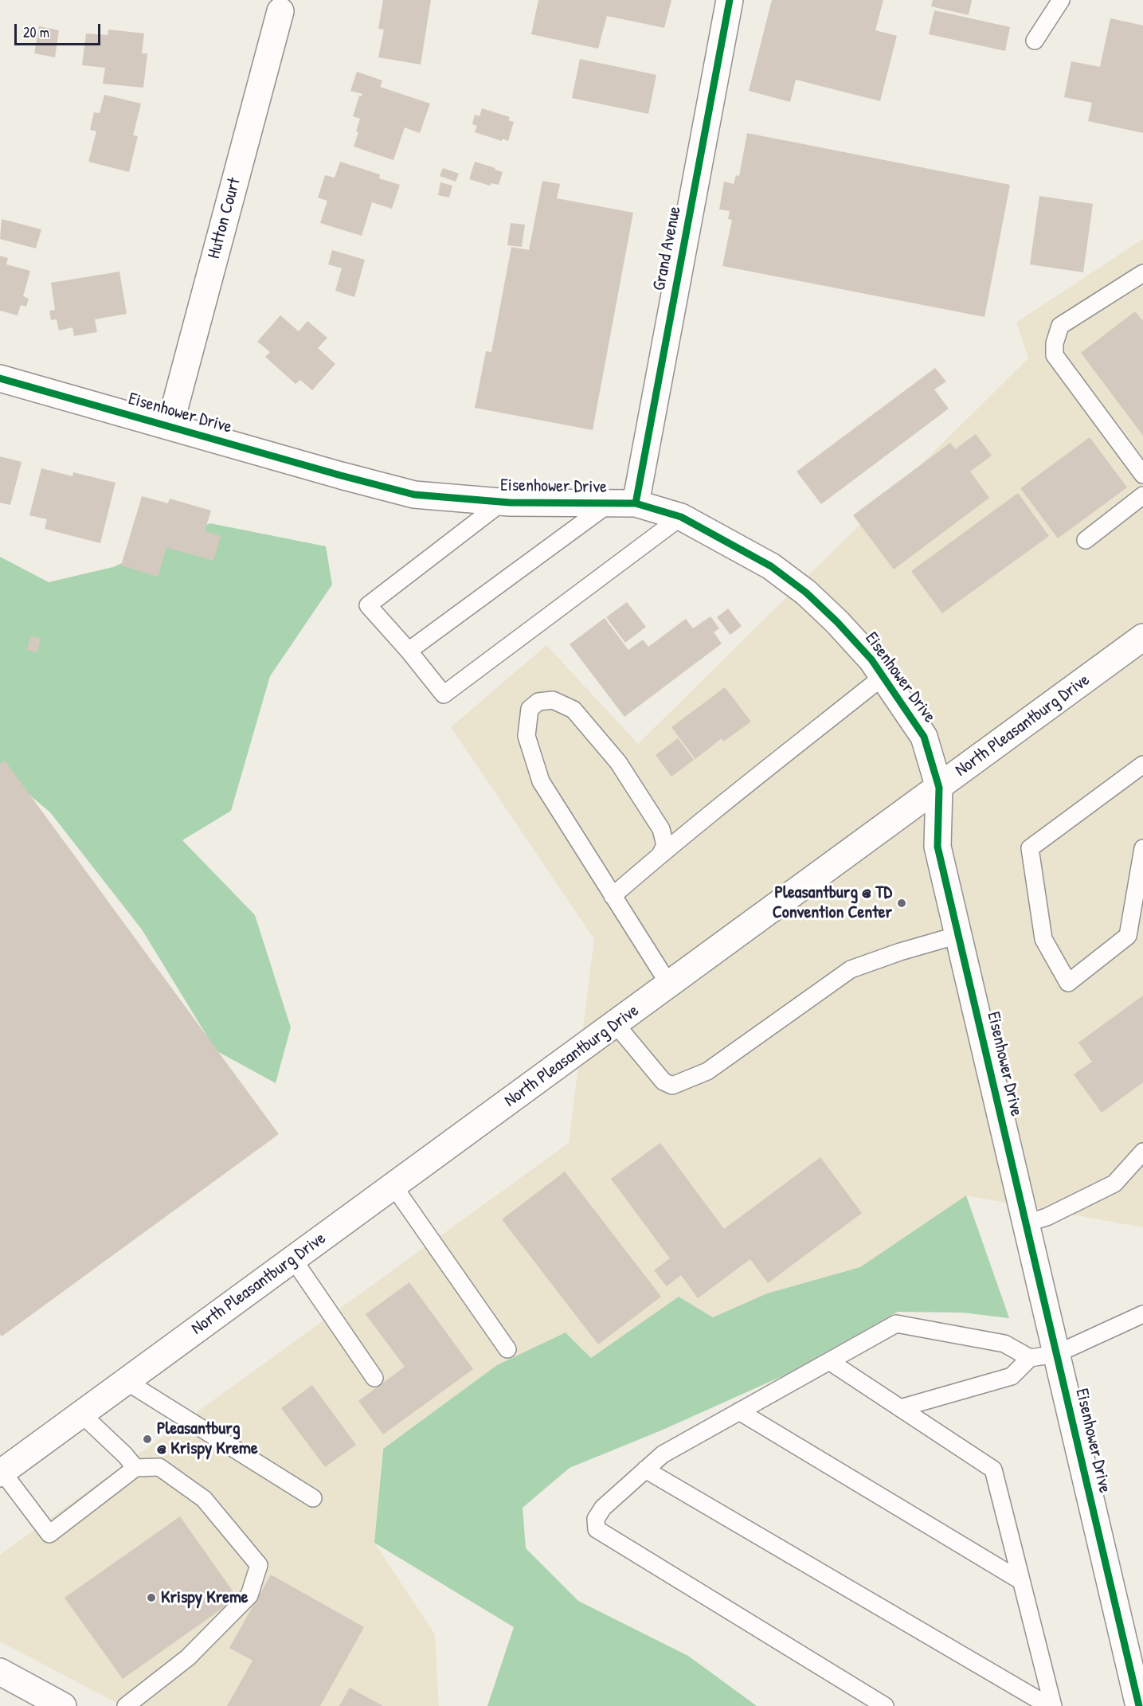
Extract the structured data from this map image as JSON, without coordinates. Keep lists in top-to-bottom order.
{
  "streets": {
    "street": [
      "Hutton Court",
      "Grand Avenue",
      "Eisenhower Drive",
      "North Pleasantburg Drive"
    ]
  },
  "crossings": [
    ["Hutton Court", "Eisenhower Drive"],
    ["Grand Avenue", "Eisenhower Drive"],
    ["Eisenhower Drive", "North Pleasantburg Drive"]
  ],
  "places": ["Pleasantburg @ TD Convention Center", "Pleasantburg @ Krispy Kreme", "Krispy Kreme"],
  "scale_bar": "20 m"
}
